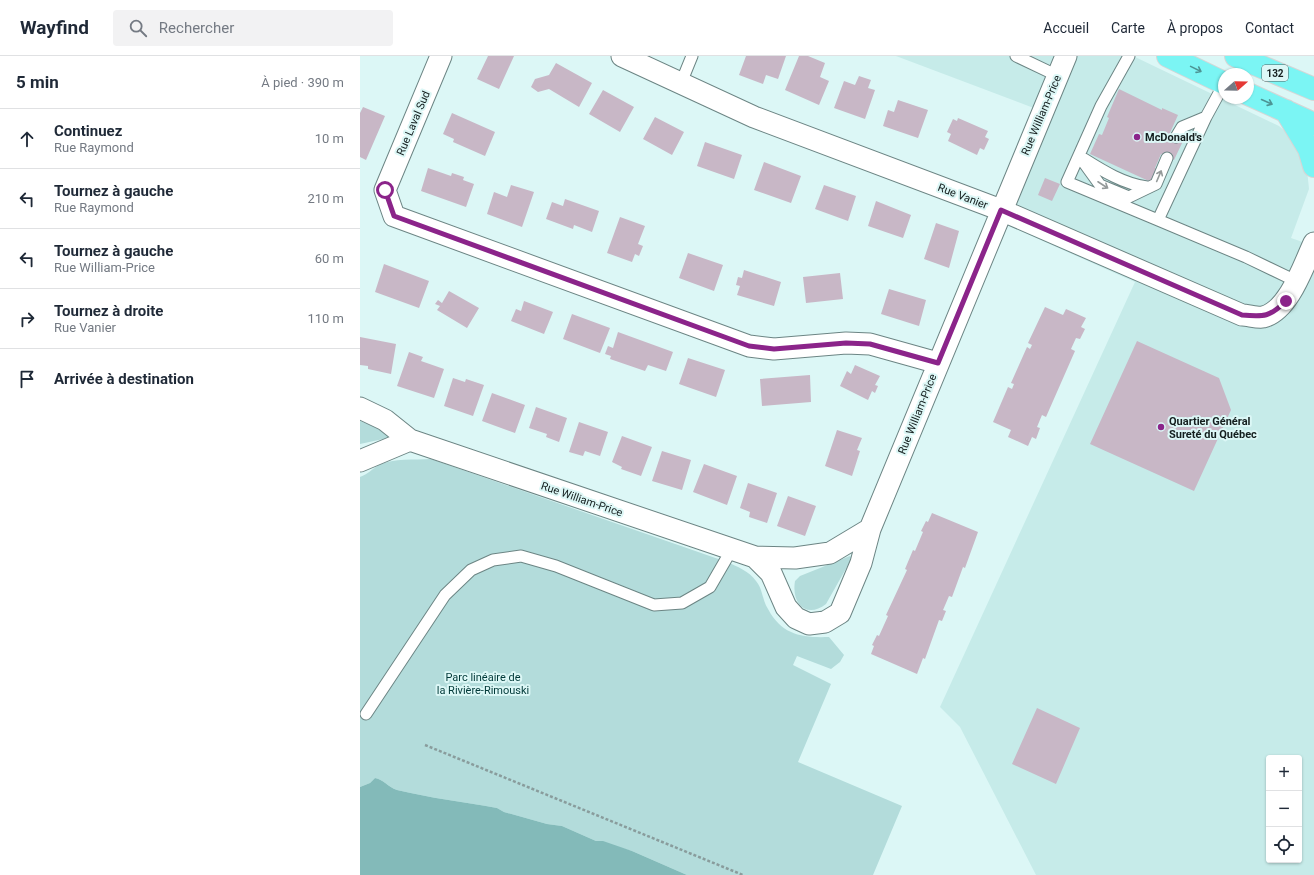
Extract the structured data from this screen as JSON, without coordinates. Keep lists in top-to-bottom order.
{
  "streets": {
    "main road": ["132"],
    "street": ["Rue William-Price", "Rue Laval Sud", "Rue Vanier"]
  },
  "crossings": [
    ["Rue William-Price", "Rue Laval Sud"],
    ["Rue William-Price", "Rue Vanier"]
  ],
  "parks": ["Parc linéaire de la Rivière-Rimouski"],
  "places": ["McDonald's", "Quartier Général Sureté du Québec"],
  "north": "right",
  "page": {
    "header": "Wayfind",
    "search": "Rechercher",
    "nav": [
      "Accueil",
      "Carte",
      "À propos",
      "Contact"
    ],
    "heading": ["5 min", "À pied · 390 m"],
    "list": [
      ["Continuez", "Rue Raymond", "10 m"],
      ["Tournez à gauche", "Rue Raymond", "210 m"],
      ["Tournez à gauche", "Rue William-Price", "60 m"],
      ["Tournez à droite", "Rue Vanier", "110 m"],
      "Arrivée à destination"
    ],
    "map_buttons": ["+", "−"]
  }
}
